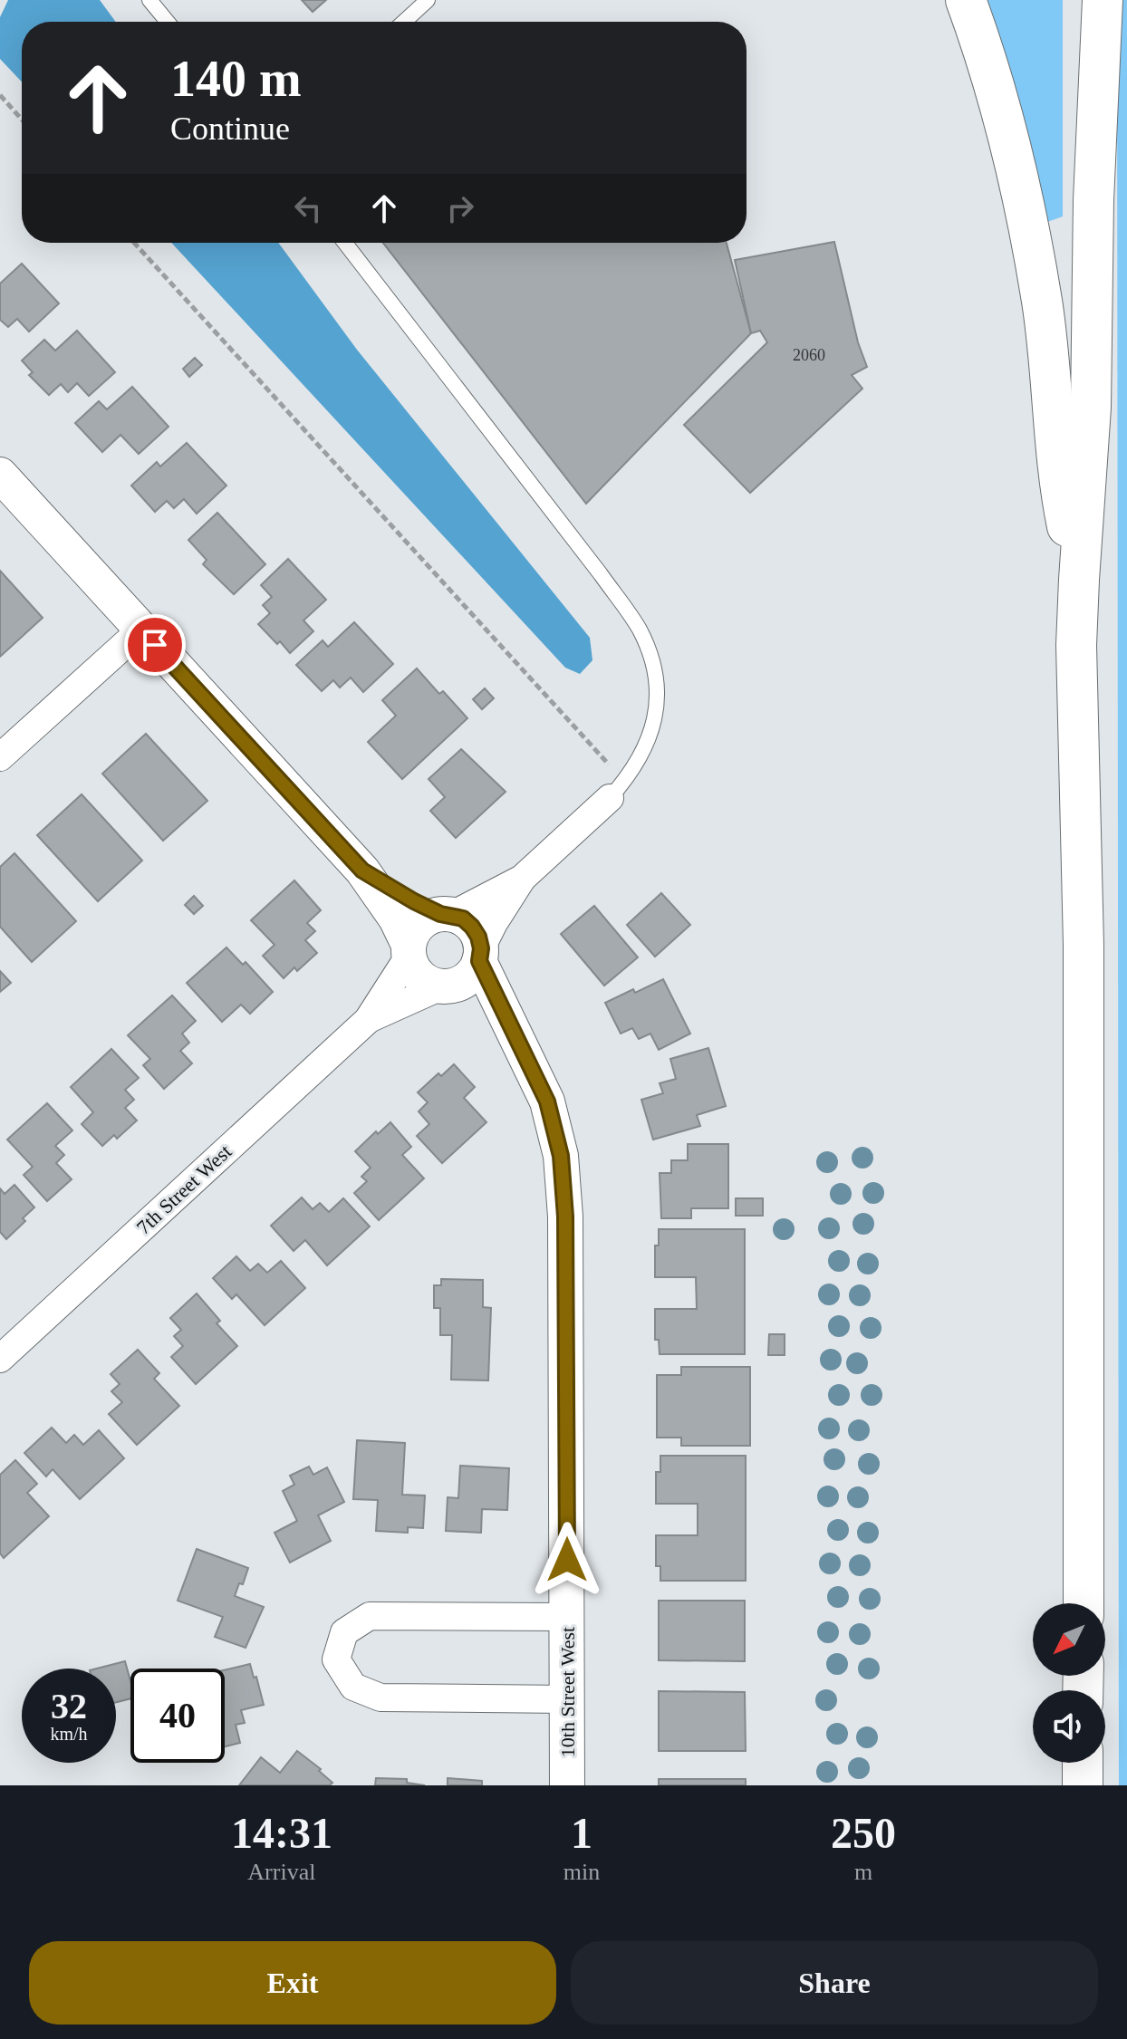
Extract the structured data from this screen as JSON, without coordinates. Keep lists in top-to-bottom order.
{
  "streets": {
    "street": ["7th Street West", "10th Street West"]
  },
  "crossings": [
    ["7th Street West", "10th Street West"]
  ],
  "house_numbers": ["2060"],
  "north": "bottom left",
  "page": {
    "turn": ["140 m", "Continue"],
    "speed": "32 km/h",
    "limit": "40",
    "eta": [
      "14:31",
      "Arrival",
      "1",
      "min",
      "250",
      "m"
    ],
    "buttons": ["Exit", "Share"]
  }
}
